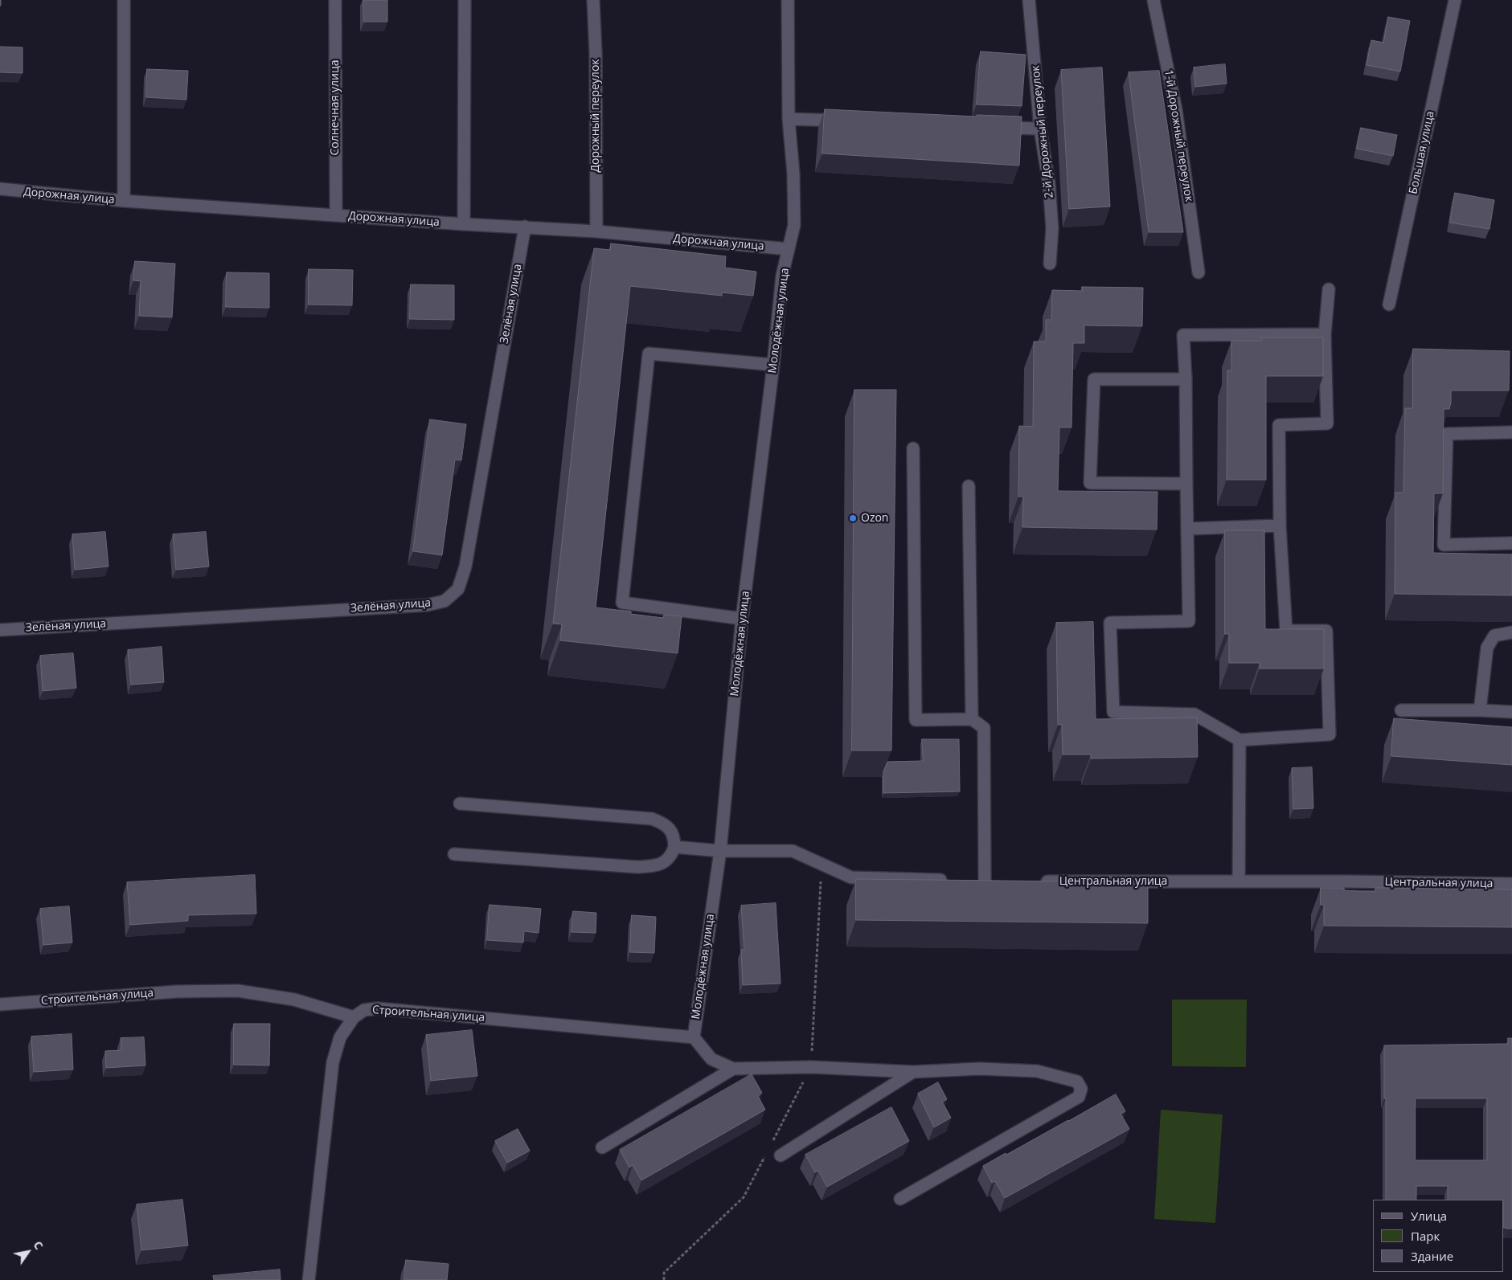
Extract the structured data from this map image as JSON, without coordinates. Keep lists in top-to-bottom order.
{
  "streets": {
    "street": [
      "Солнечная улица",
      "Дорожный переулок",
      "2-й Дорожный переулок",
      "1-й Дорожный переулок",
      "Большая улица",
      "Дорожная улица",
      "Зелёная улица",
      "Молодёжная улица",
      "Центральная улица",
      "Строительная улица"
    ]
  },
  "crossings": [
    ["Солнечная улица", "Дорожная улица"],
    ["Дорожный переулок", "Дорожная улица"],
    ["Дорожная улица", "Зелёная улица"],
    ["Дорожная улица", "Молодёжная улица"],
    ["Молодёжная улица", "Строительная улица"]
  ],
  "places": ["Ozon"],
  "legend": ["Улица", "Парк", "Здание"],
  "north": "top right"
}
